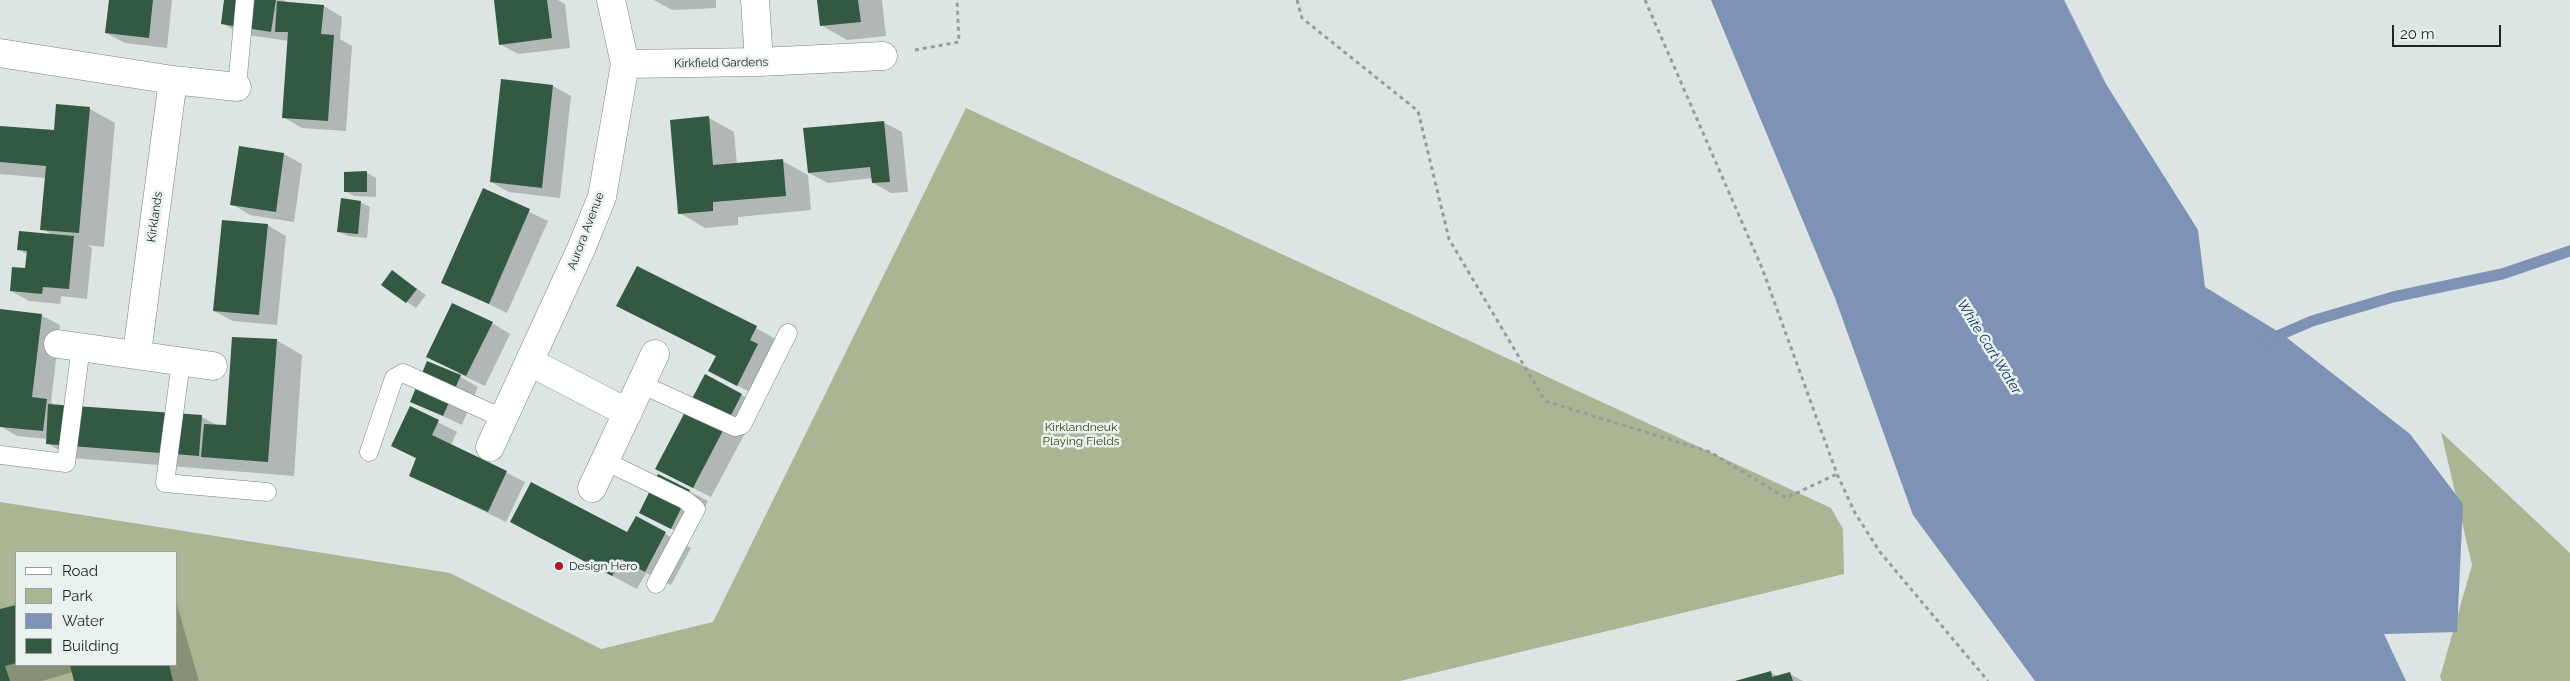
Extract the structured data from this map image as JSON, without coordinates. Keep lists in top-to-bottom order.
{
  "streets": {
    "street": ["Kirkfield Gardens", "Kirklands", "Aurora Avenue"]
  },
  "crossings": [
    ["Kirkfield Gardens", "Aurora Avenue"]
  ],
  "water": ["White Cart Water"],
  "parks": ["Kirklandneuk Playing Fields"],
  "places": ["Design Hero"],
  "legend": [
    "Road",
    "Park",
    "Water",
    "Building"
  ],
  "scale_bar": "20 m"
}
